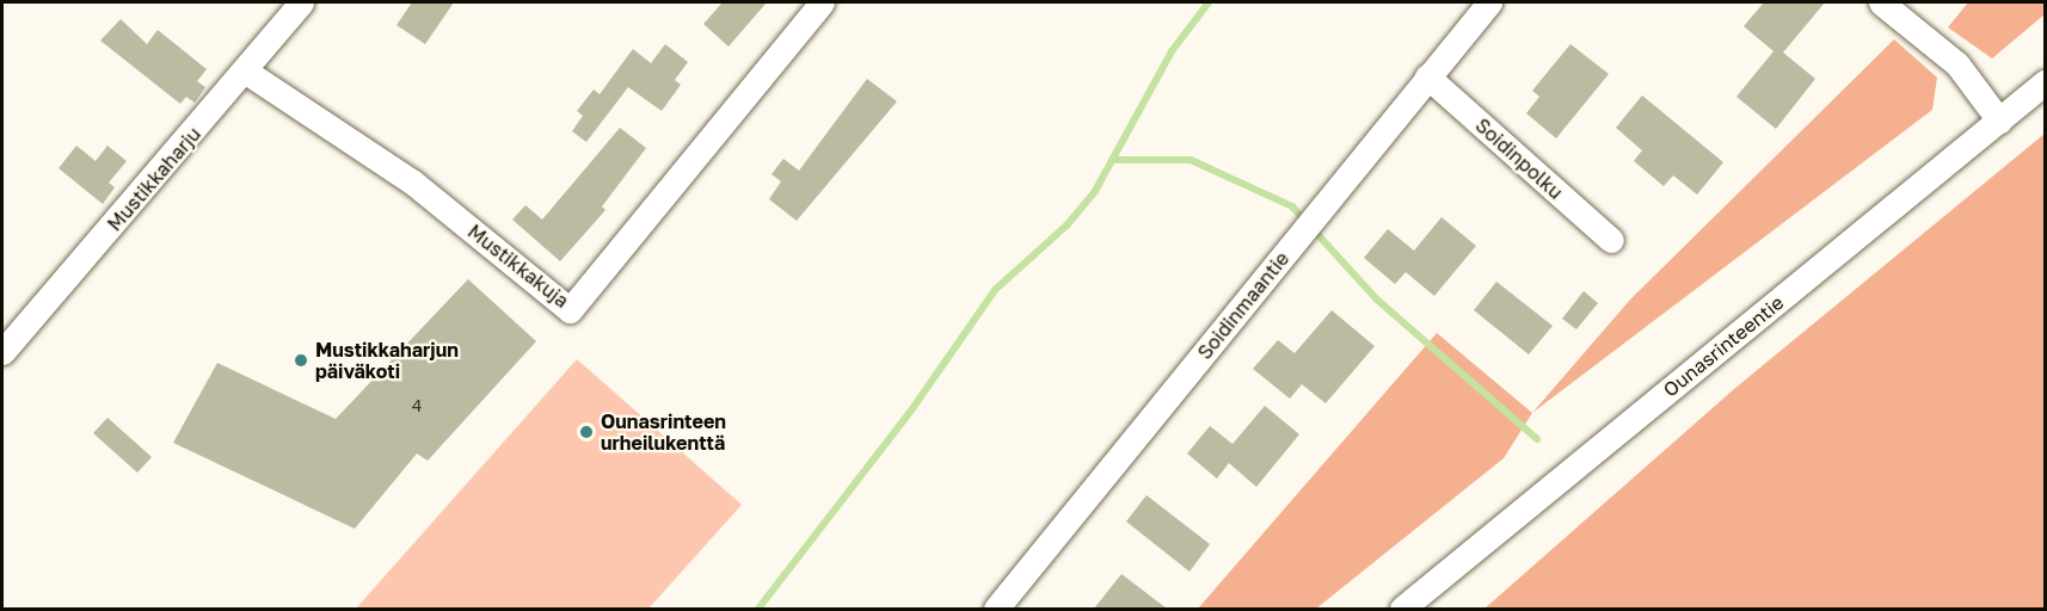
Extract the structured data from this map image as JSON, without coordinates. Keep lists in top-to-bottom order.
{
  "streets": {
    "street": [
      "Soidinpolku",
      "Mustikkaharju",
      "Mustikkakuja",
      "Soidinmaantie",
      "Ounasrinteentie"
    ]
  },
  "crossings": [
    ["Soidinpolku", "Soidinmaantie"],
    ["Mustikkaharju", "Mustikkakuja"]
  ],
  "places": ["Mustikkaharjun päiväkoti", "Ounasrinteen urheilukenttä"],
  "house_numbers": ["4"]
}
